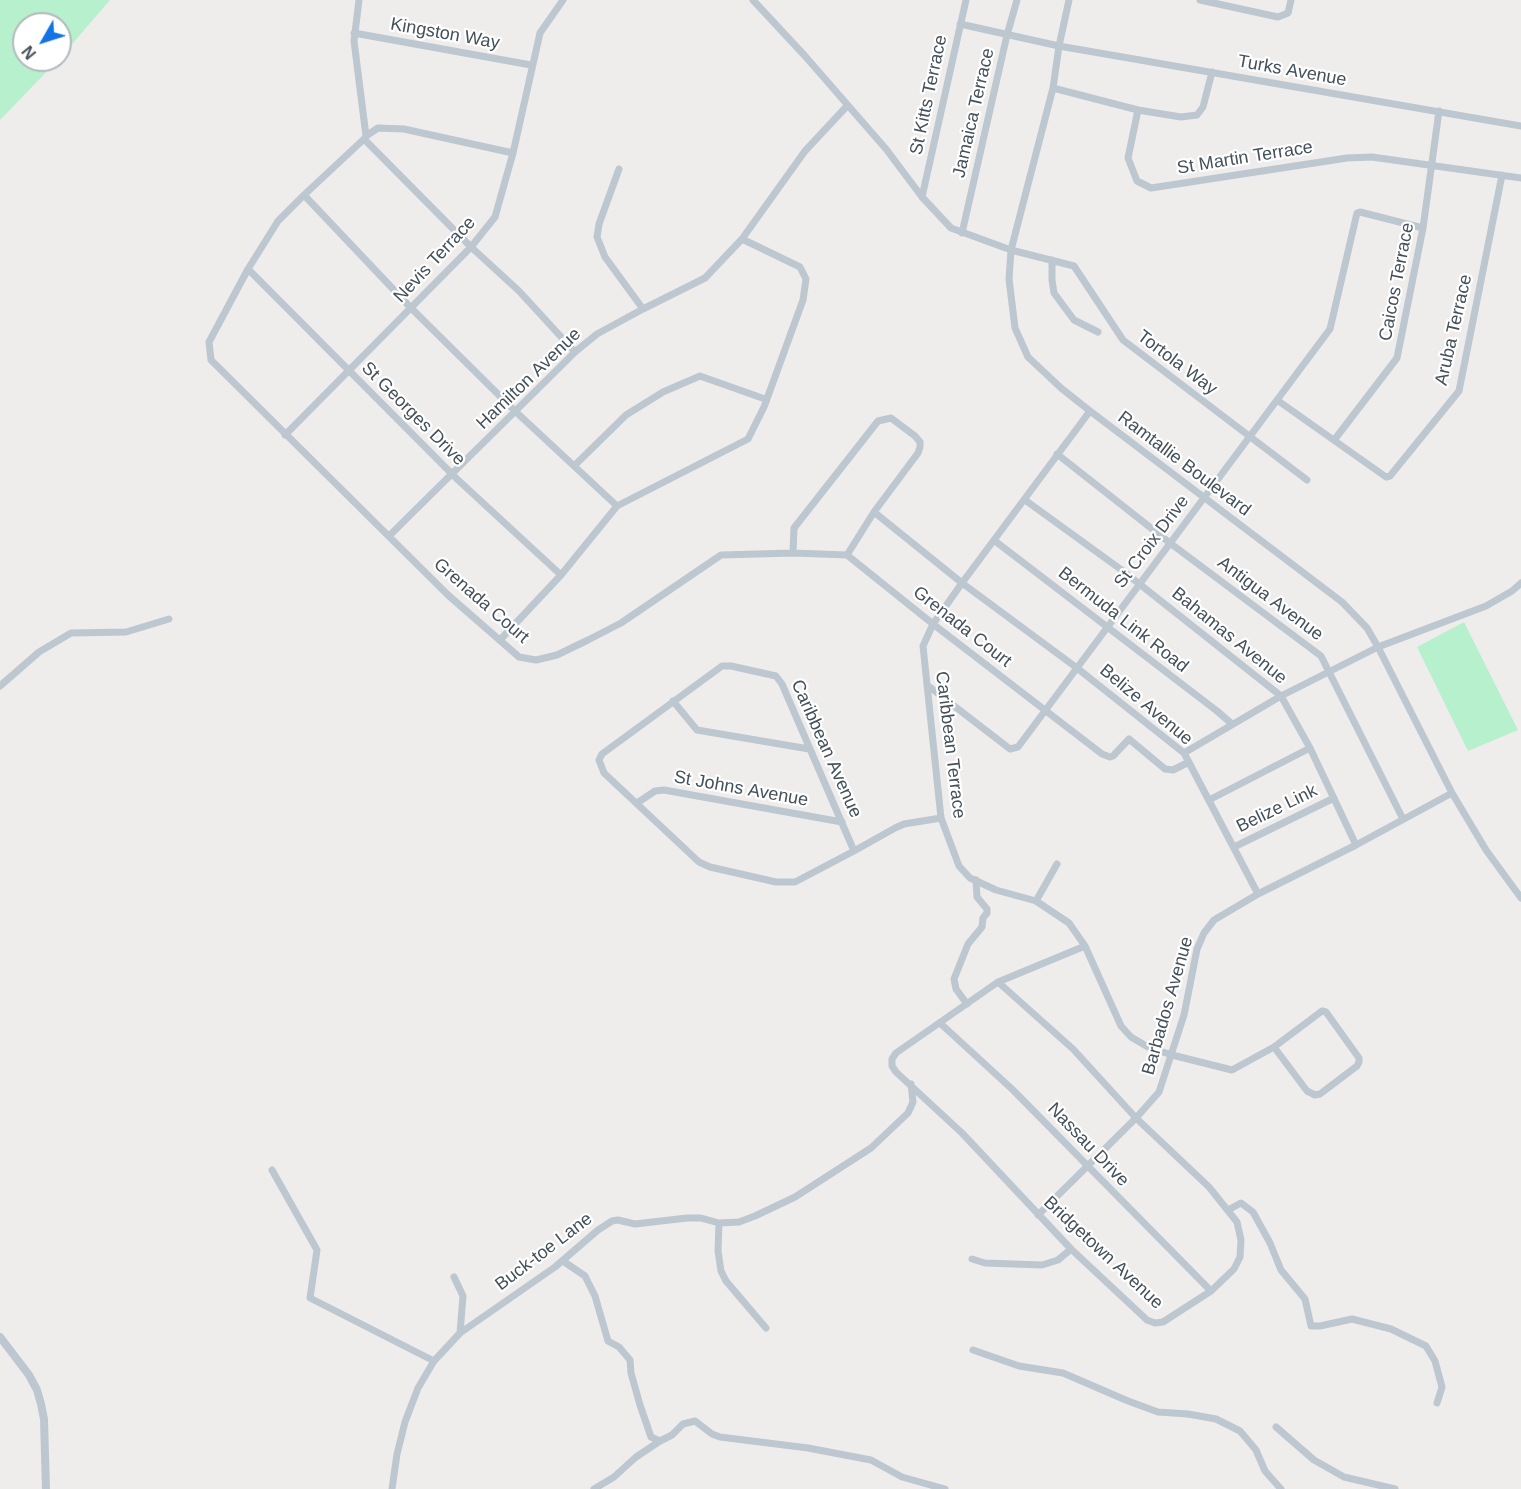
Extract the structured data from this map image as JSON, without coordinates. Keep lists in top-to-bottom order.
{
  "streets": {
    "street": [
      "Kingston Way",
      "Turks Avenue",
      "St Kitts Terrace",
      "Jamaica Terrace",
      "St Martin Terrace",
      "Nevis Terrace",
      "Caicos Terrace",
      "Aruba Terrace",
      "Tortola Way",
      "Hamilton Avenue",
      "St Georges Drive",
      "Ramtallie Boulevard",
      "St Croix Drive",
      "Antigua Avenue",
      "Grenada Court",
      "Bermuda Link Road",
      "Bahamas Avenue",
      "Belize Avenue",
      "Caribbean Terrace",
      "Caribbean Avenue",
      "St Johns Avenue",
      "Belize Link",
      "Barbados Avenue",
      "Nassau Drive",
      "Buck-toe Lane",
      "Bridgetown Avenue"
    ]
  },
  "crossings": [
    ["Kingston Way", "Nevis Terrace"],
    ["Turks Avenue", "St Kitts Terrace"],
    ["Turks Avenue", "Jamaica Terrace"],
    ["Turks Avenue", "Caicos Terrace"],
    ["Turks Avenue", "Ramtallie Boulevard"],
    ["St Martin Terrace", "Caicos Terrace"],
    ["St Martin Terrace", "Aruba Terrace"],
    ["Nevis Terrace", "St Georges Drive"],
    ["Nevis Terrace", "Grenada Court"],
    ["Caicos Terrace", "Aruba Terrace"],
    ["Caicos Terrace", "St Croix Drive"],
    ["Aruba Terrace", "St Croix Drive"],
    ["Tortola Way", "Ramtallie Boulevard"],
    ["Tortola Way", "St Croix Drive"],
    ["Hamilton Avenue", "St Georges Drive"],
    ["Hamilton Avenue", "Grenada Court"],
    ["St Georges Drive", "Grenada Court"],
    ["Ramtallie Boulevard", "St Croix Drive"],
    ["Ramtallie Boulevard", "Caribbean Terrace"],
    ["Ramtallie Boulevard", "Barbados Avenue"],
    ["St Croix Drive", "Antigua Avenue"],
    ["St Croix Drive", "Grenada Court"],
    ["St Croix Drive", "Bermuda Link Road"],
    ["St Croix Drive", "Bahamas Avenue"],
    ["St Croix Drive", "Belize Avenue"],
    ["St Croix Drive", "Caribbean Terrace"],
    ["Antigua Avenue", "Caribbean Terrace"],
    ["Antigua Avenue", "Barbados Avenue"],
    ["Grenada Court", "Belize Avenue"],
    ["Grenada Court", "Caribbean Terrace"],
    ["Bermuda Link Road", "Caribbean Terrace"],
    ["Bahamas Avenue", "Caribbean Terrace"],
    ["Bahamas Avenue", "Belize Link"],
    ["Bahamas Avenue", "Barbados Avenue"],
    ["Belize Avenue", "Caribbean Terrace"],
    ["Belize Avenue", "Belize Link"],
    ["Belize Avenue", "Barbados Avenue"],
    ["Caribbean Terrace", "Caribbean Avenue"],
    ["Caribbean Terrace", "Barbados Avenue"],
    ["Caribbean Avenue", "St Johns Avenue"],
    ["Barbados Avenue", "Nassau Drive"],
    ["Barbados Avenue", "Bridgetown Avenue"],
    ["Nassau Drive", "Bridgetown Avenue"],
    ["Buck-toe Lane", "Bridgetown Avenue"]
  ],
  "north": "bottom left"
}
